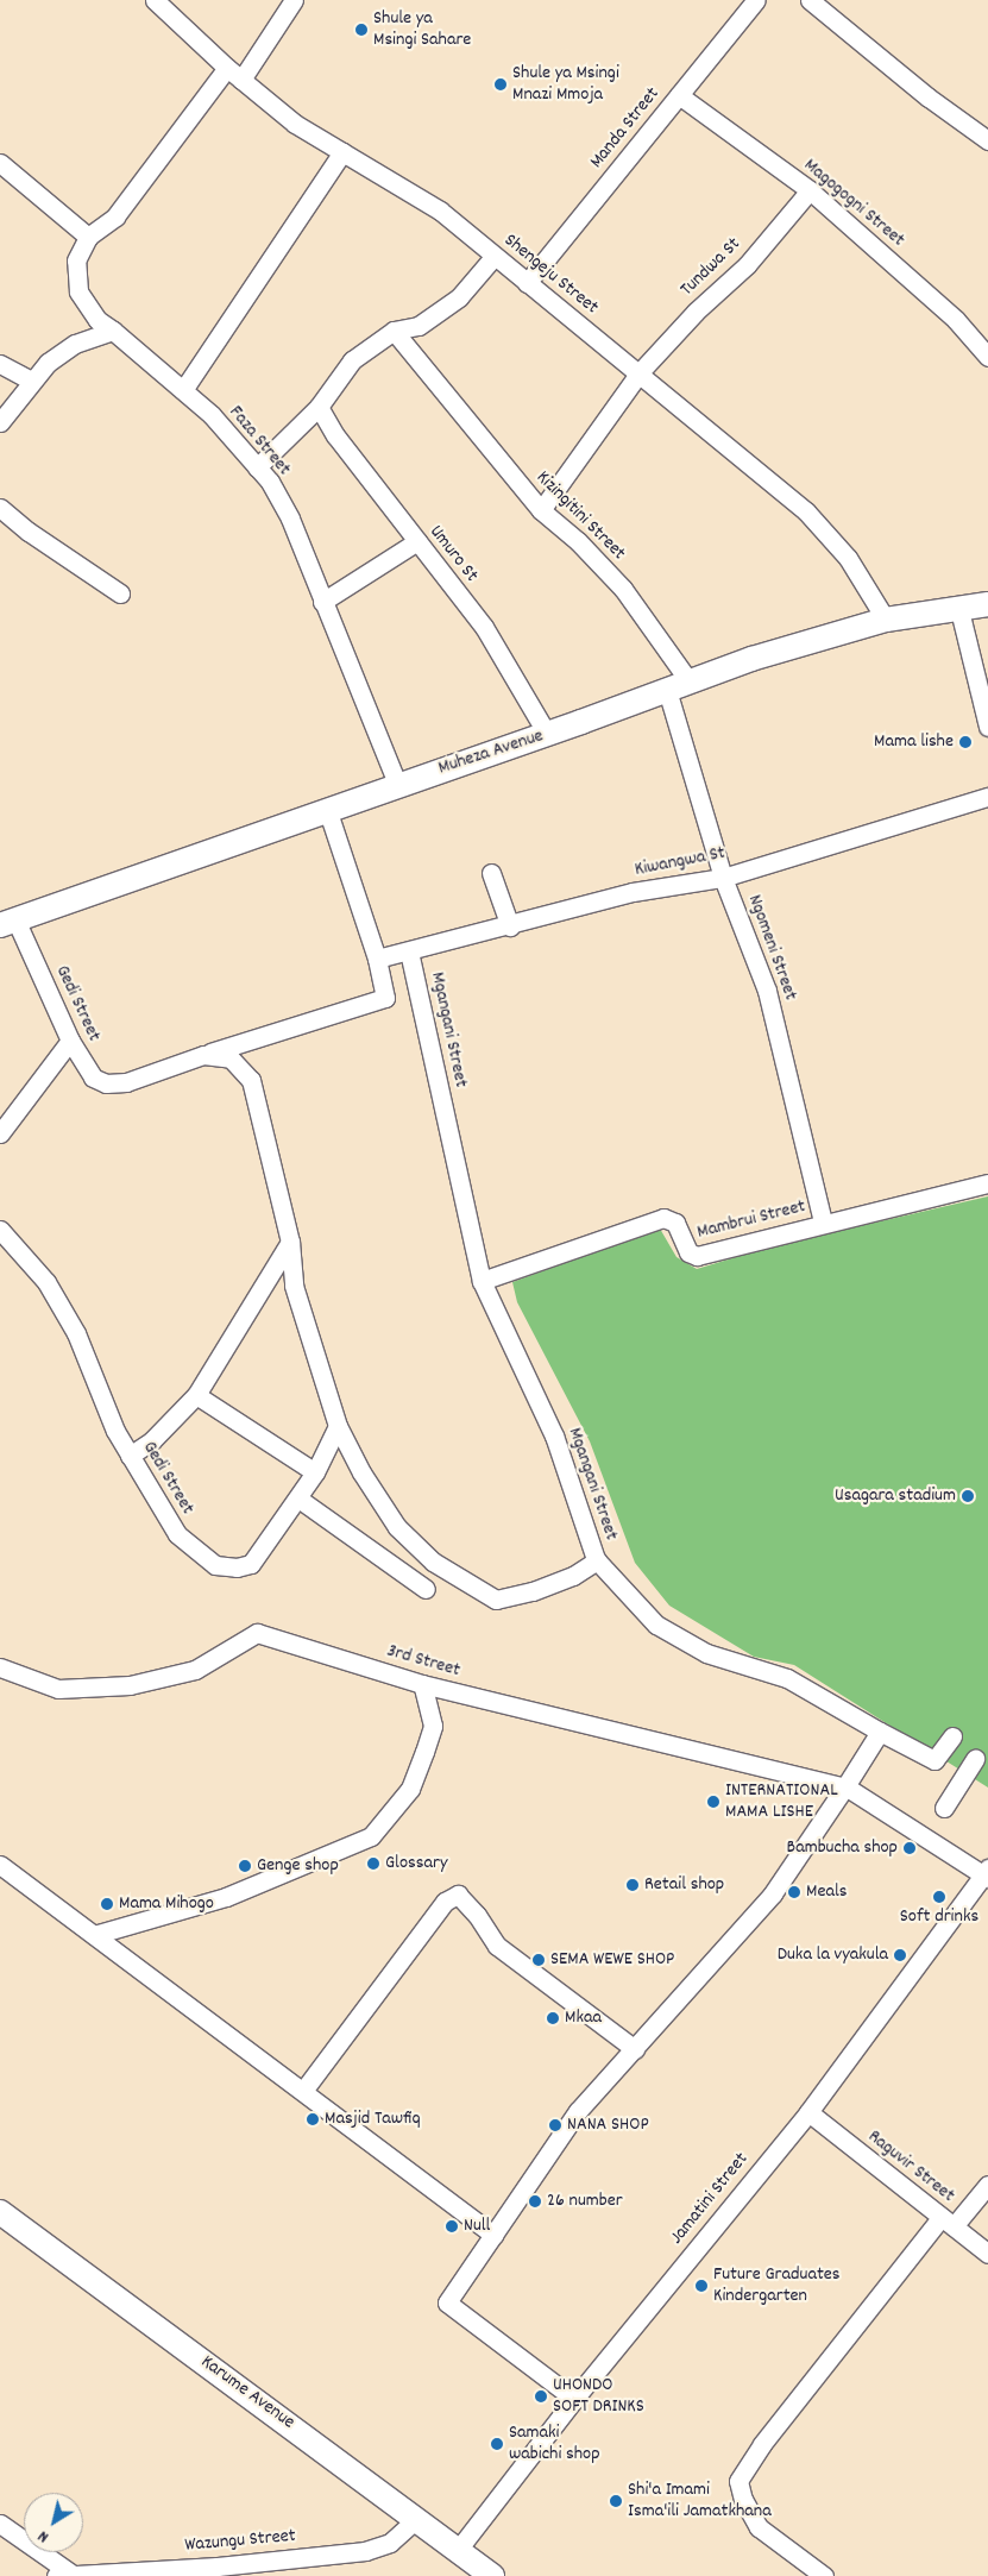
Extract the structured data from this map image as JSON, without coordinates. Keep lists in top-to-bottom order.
{
  "streets": {
    "street": [
      "Manda Street",
      "Magogogni Street",
      "Tundwa St",
      "Shengeju Street",
      "Faza Street",
      "Kizingitini Street",
      "Umuro St",
      "Muheza Avenue",
      "Kiwangwa St",
      "Ngomeni Street",
      "Gedi Street",
      "Mgangani Street",
      "Mambrui Street",
      "3rd Street",
      "Raguvir Street",
      "Jamatini Street",
      "Karume Avenue",
      "Wazungu Street"
    ]
  },
  "crossings": [
    ["Manda Street", "Magogogni Street"],
    ["Manda Street", "Shengeju Street"],
    ["Magogogni Street", "Tundwa St"],
    ["Tundwa St", "Shengeju Street"],
    ["Tundwa St", "Kizingitini Street"],
    ["Shengeju Street", "Muheza Avenue"],
    ["Faza Street", "Muheza Avenue"],
    ["Kizingitini Street", "Muheza Avenue"],
    ["Kizingitini Street", "Ngomeni Street"],
    ["Umuro St", "Muheza Avenue"],
    ["Muheza Avenue", "Ngomeni Street"],
    ["Muheza Avenue", "Gedi Street"],
    ["Kiwangwa St", "Ngomeni Street"],
    ["Kiwangwa St", "Mgangani Street"],
    ["Ngomeni Street", "Mambrui Street"],
    ["Gedi Street", "Mgangani Street"],
    ["Mgangani Street", "Mambrui Street"],
    ["Raguvir Street", "Jamatini Street"],
    ["Jamatini Street", "Karume Avenue"],
    ["Karume Avenue", "Wazungu Street"]
  ],
  "places": [
    "Shule ya Msingi Sahare",
    "Shule ya Msingi Mnazi Mmoja",
    "Mama lishe",
    "Usagara stadium",
    "INTERNATIONAL MAMA LISHE",
    "Bambucha shop",
    "Glossary",
    "Genge shop",
    "Retail shop",
    "Meals",
    "Soft drinks",
    "Mama Mihogo",
    "Duka la vyakula",
    "SEMA WEWE SHOP",
    "Mkaa",
    "Masjid Tawfiq",
    "NANA SHOP",
    "26 number",
    "Null",
    "Future Graduates Kindergarten",
    "UHONDO SOFT DRINKS",
    "Samaki wabichi shop",
    "Shi'a Imami Isma'ili Jamatkhana"
  ],
  "north": "bottom left"
}
